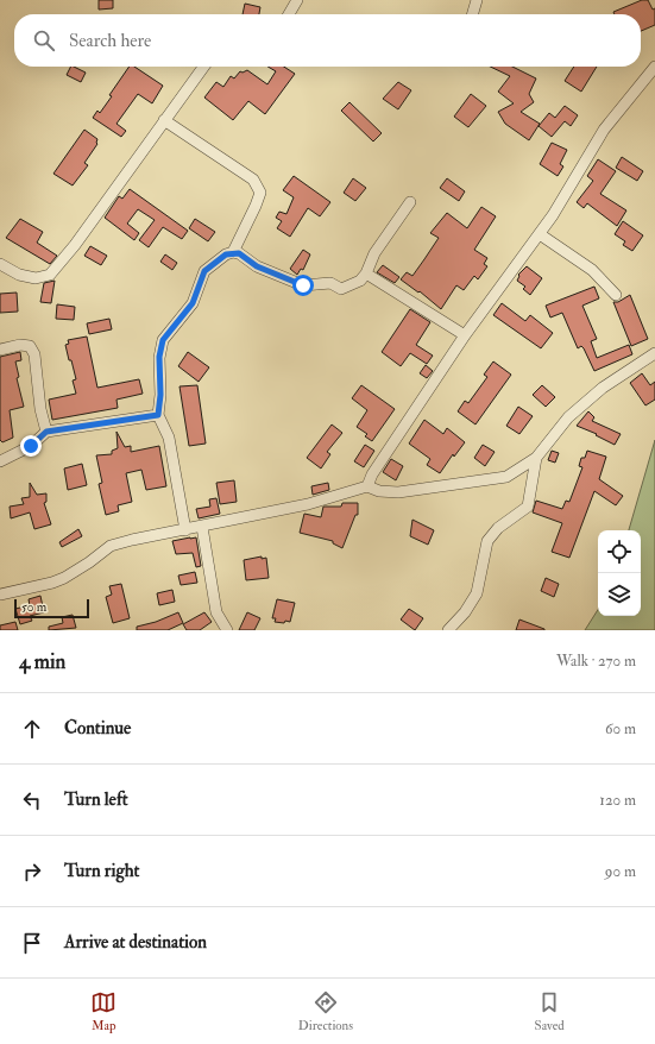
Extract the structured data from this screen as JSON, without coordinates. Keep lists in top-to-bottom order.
{
  "scale_bar": "50 m",
  "page": {
    "search": "Search here",
    "scale": "50 m",
    "heading": ["4 min", "Walk · 270 m"],
    "list": [
      ["Continue", "60 m"],
      ["Turn left", "120 m"],
      ["Turn right", "90 m"],
      "Arrive at destination"
    ],
    "nav": ["Map", "Directions", "Saved"]
  }
}
